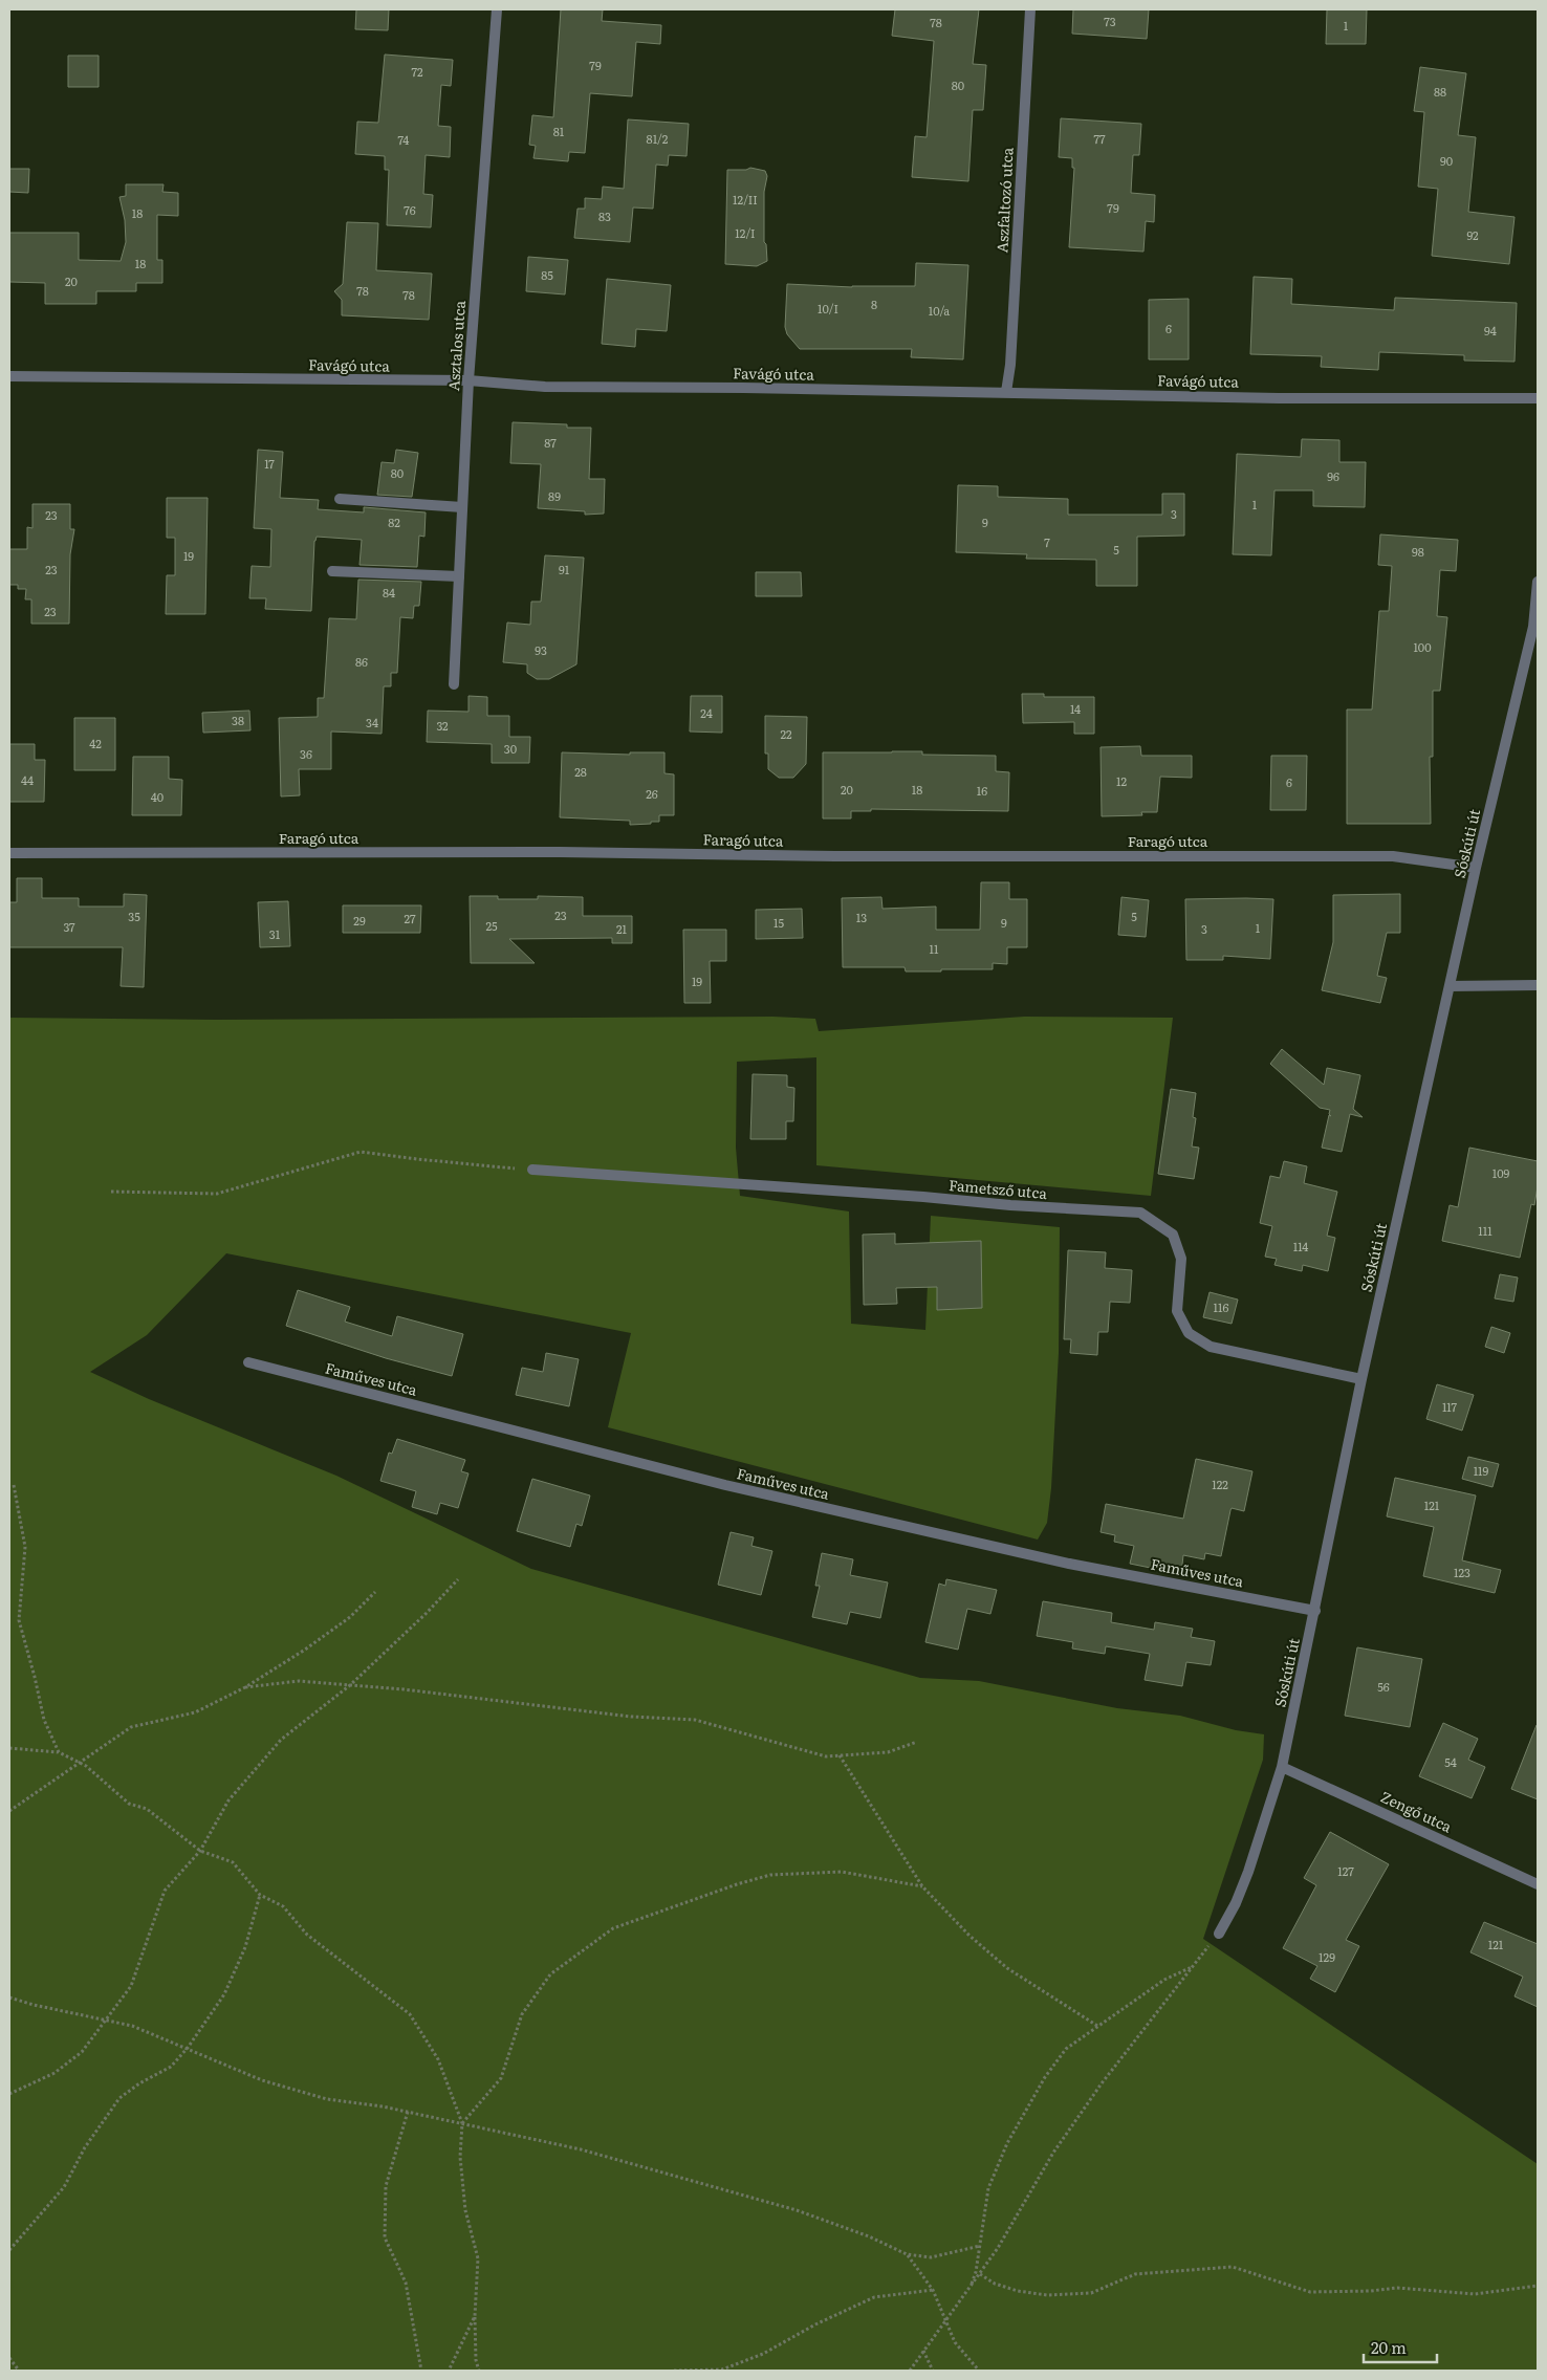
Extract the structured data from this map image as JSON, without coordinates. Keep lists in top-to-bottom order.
{
  "streets": {
    "street": [
      "Aszfaltozó utca",
      "Asztalos utca",
      "Favágó utca",
      "Faragó utca",
      "Sóskúti út",
      "Fametsző utca",
      "Faműves utca",
      "Zengő utca"
    ]
  },
  "crossings": [
    ["Aszfaltozó utca", "Favágó utca"],
    ["Asztalos utca", "Favágó utca"],
    ["Faragó utca", "Sóskúti út"],
    ["Sóskúti út", "Fametsző utca"],
    ["Sóskúti út", "Faműves utca"],
    ["Sóskúti út", "Zengő utca"]
  ],
  "house_numbers": [
    "73",
    "78",
    "1",
    "79",
    "72",
    "80",
    "88",
    "81",
    "81/2",
    "77",
    "74",
    "90",
    "12/II",
    "79",
    "76",
    "18",
    "83",
    "12/I",
    "92",
    "18",
    "85",
    "20",
    "78",
    "78",
    "8",
    "10/I",
    "10/a",
    "6",
    "94",
    "87",
    "17",
    "80",
    "96",
    "89",
    "1",
    "3",
    "23",
    "82",
    "9",
    "7",
    "5",
    "98",
    "19",
    "23",
    "91",
    "84",
    "23",
    "100",
    "93",
    "86",
    "14",
    "24",
    "38",
    "34",
    "32",
    "22",
    "42",
    "30",
    "36",
    "28",
    "44",
    "12",
    "6",
    "20",
    "18",
    "16",
    "26",
    "40",
    "23",
    "35",
    "5",
    "13",
    "27",
    "29",
    "15",
    "9",
    "25",
    "37",
    "1",
    "21",
    "3",
    "31",
    "11",
    "19",
    "109",
    "111",
    "114",
    "116",
    "117",
    "119",
    "122",
    "121",
    "123",
    "56",
    "54",
    "127",
    "121",
    "129"
  ],
  "scale_bar": "20 m"
}
